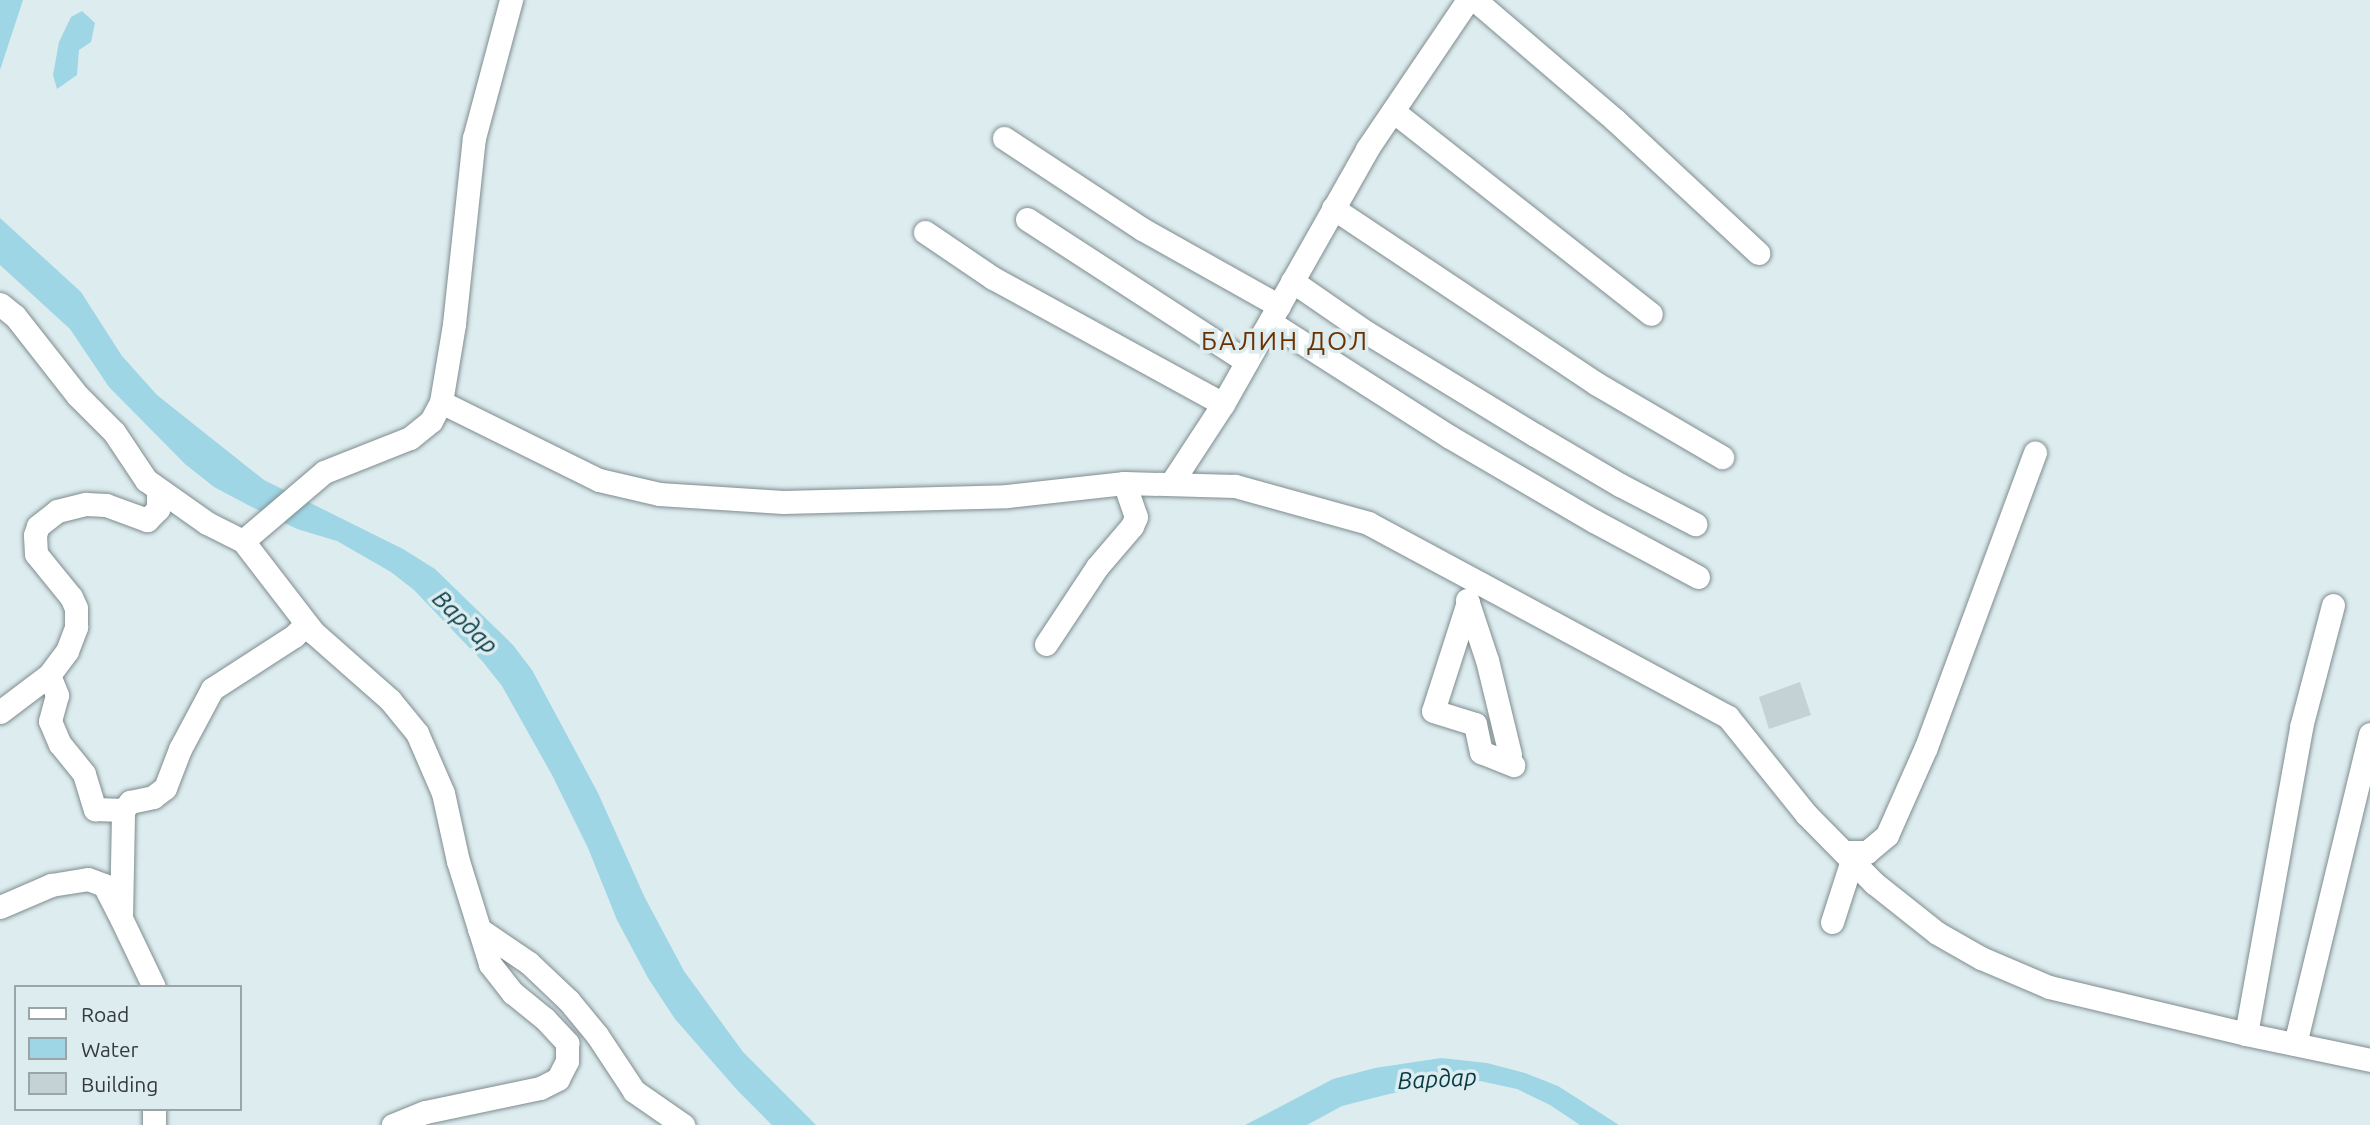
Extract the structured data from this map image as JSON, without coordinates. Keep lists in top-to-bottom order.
{
  "districts": ["БАЛИН ДОЛ"],
  "water": ["Вардар"],
  "legend": ["Road", "Water", "Building"]
}
